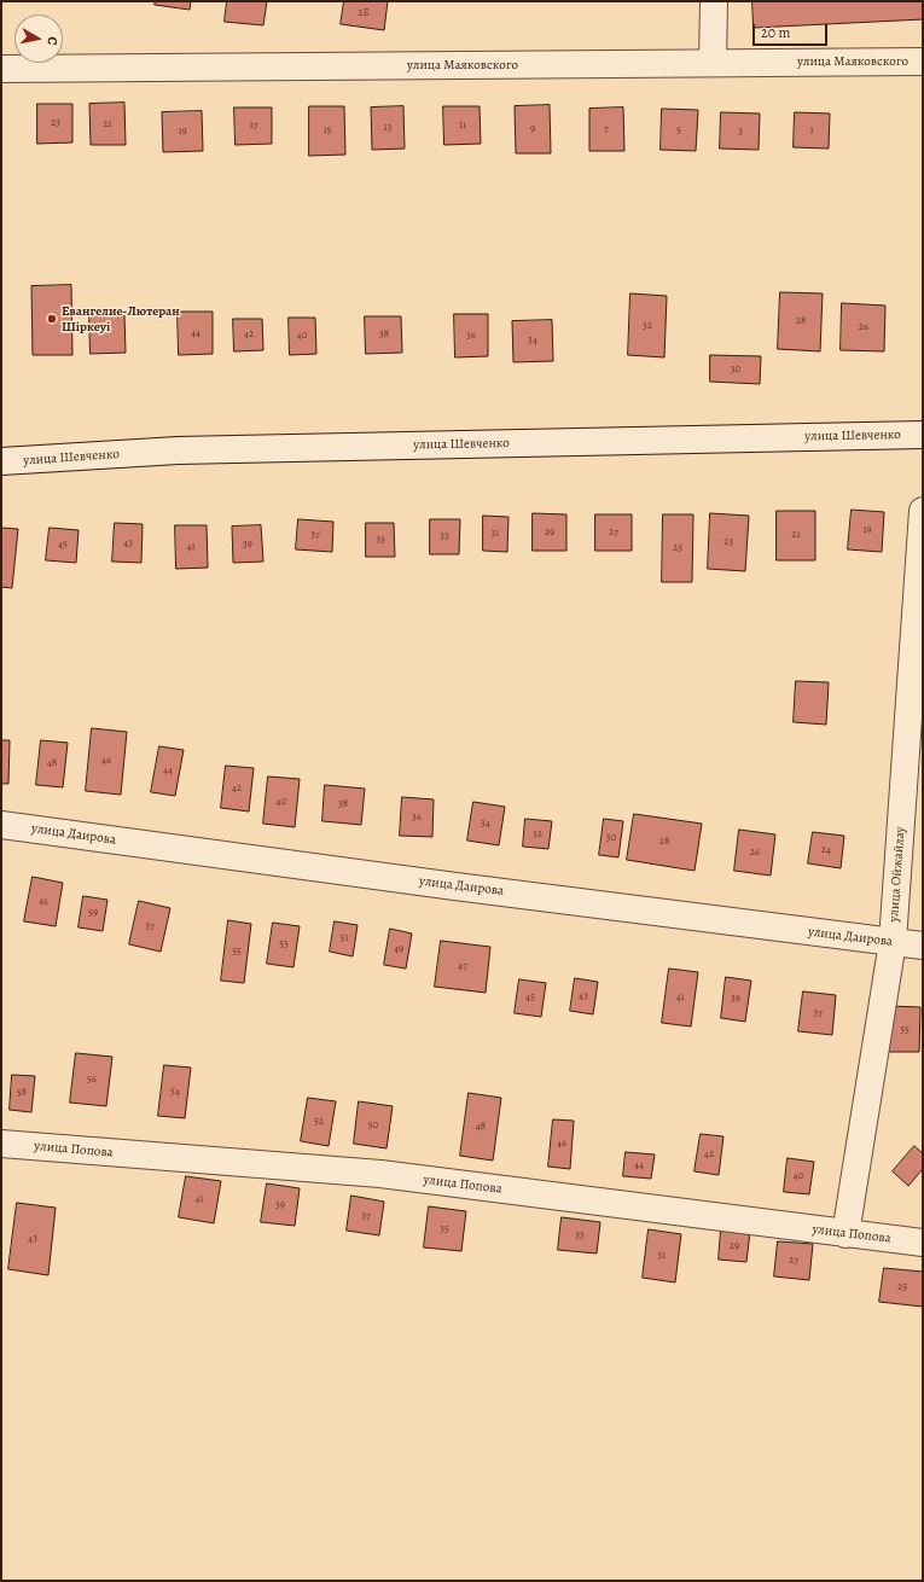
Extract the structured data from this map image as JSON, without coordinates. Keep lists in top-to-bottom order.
{
  "streets": {
    "street": [
      "улица Маяковского",
      "улица Шевченко",
      "улица Даирова",
      "улица Ойжайлау",
      "улица Попова"
    ]
  },
  "crossings": [
    ["улица Даирова", "улица Ойжайлау"],
    ["улица Ойжайлау", "улица Попова"]
  ],
  "places": ["Евангелие-Лютеран Шіркеуі"],
  "house_numbers": [
    "2Б",
    "23",
    "21",
    "17",
    "11",
    "13",
    "9",
    "7",
    "15",
    "5",
    "1",
    "19",
    "3",
    "28",
    "32",
    "26",
    "44",
    "42",
    "38",
    "40",
    "36",
    "34",
    "30",
    "19",
    "29",
    "27",
    "31",
    "37",
    "21",
    "33",
    "35",
    "23",
    "43",
    "45",
    "39",
    "41",
    "25",
    "46",
    "48",
    "44",
    "42",
    "40",
    "38",
    "36",
    "34",
    "32",
    "30",
    "28",
    "24",
    "26",
    "61",
    "59",
    "57",
    "51",
    "53",
    "49",
    "55",
    "47",
    "43",
    "45",
    "41",
    "39",
    "37",
    "35",
    "56",
    "54",
    "58",
    "52",
    "50",
    "48",
    "46",
    "42",
    "44",
    "40",
    "41",
    "39",
    "37",
    "35",
    "33",
    "43",
    "29",
    "31",
    "27",
    "25"
  ],
  "scale_bar": "20 m",
  "north": "right"
}
